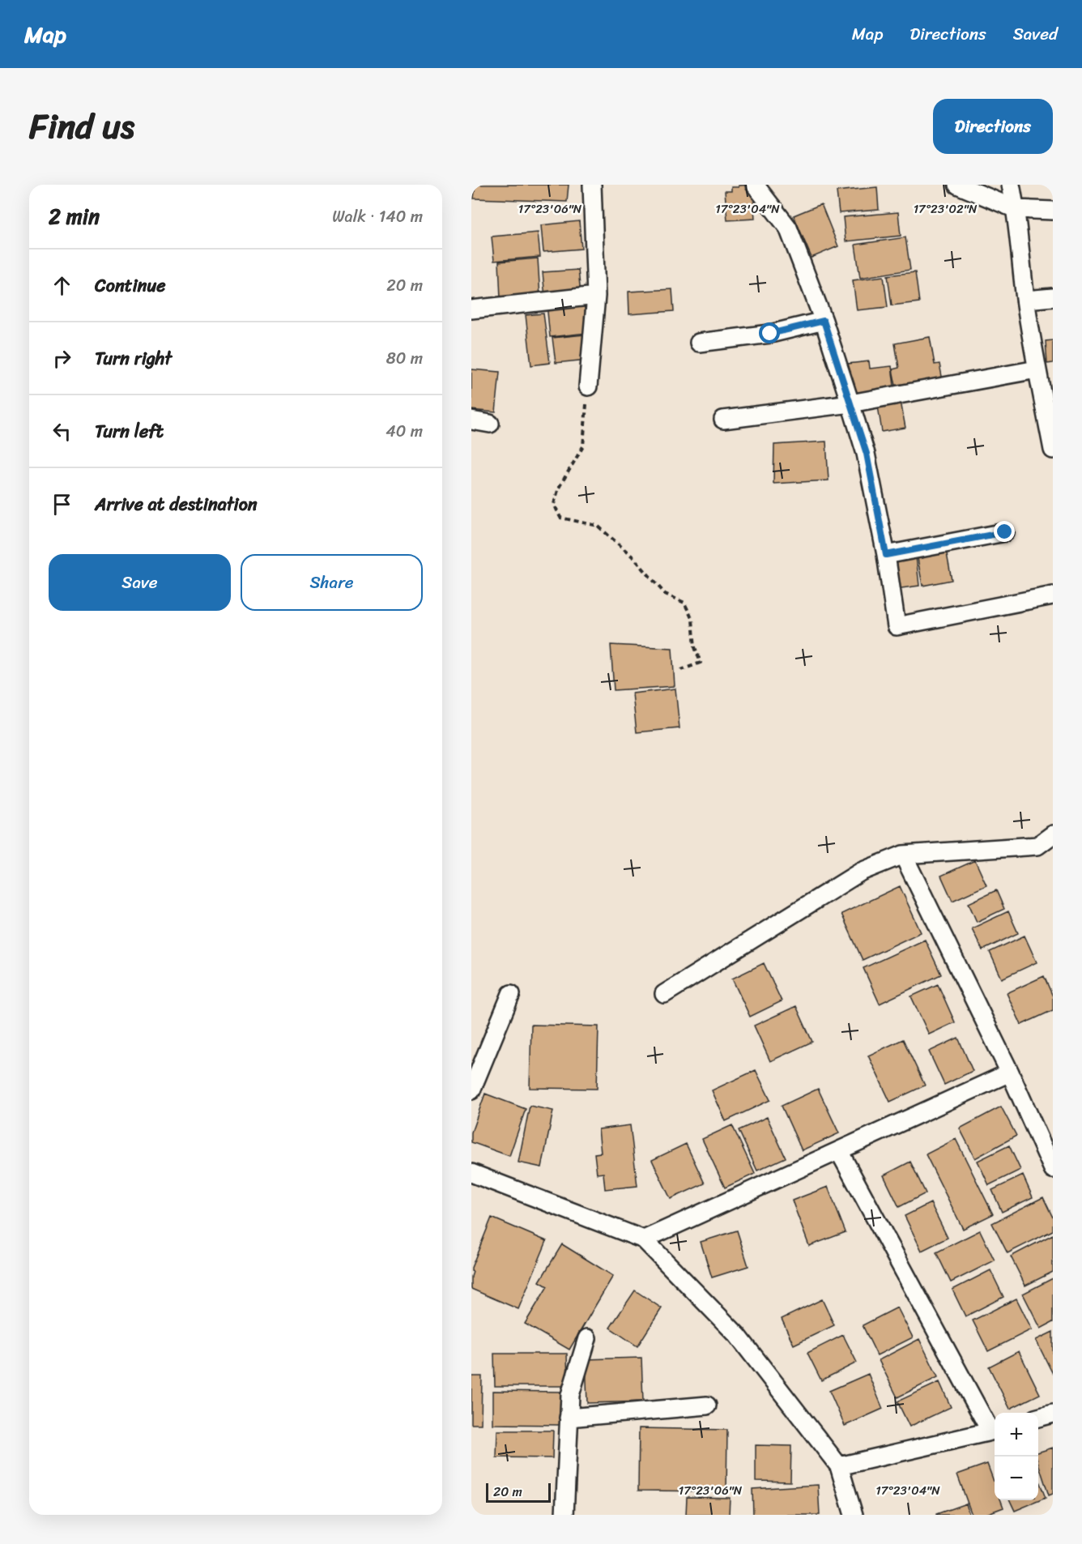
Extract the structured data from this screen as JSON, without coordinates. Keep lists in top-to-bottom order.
{
  "scale_bar": "20 m",
  "page": {
    "header": "Map",
    "nav": ["Map", "Directions", "Saved"],
    "title": "Find us",
    "buttons": [
      "Directions",
      ["Save", "Share"]
    ],
    "heading": ["2 min", "Walk · 140 m"],
    "list": [
      ["Continue", "20 m"],
      ["Turn right", "80 m"],
      ["Turn left", "40 m"],
      "Arrive at destination"
    ],
    "map_buttons": ["+", "−"],
    "scale": "20 m"
  },
  "coordinates": ["17°23'06\"N", "17°23'04\"N", "17°23'02\"N"]
}
